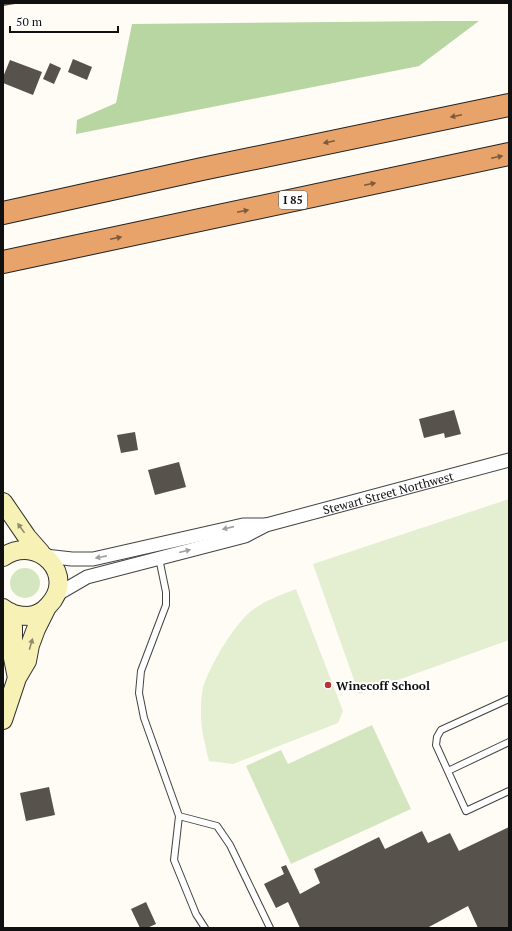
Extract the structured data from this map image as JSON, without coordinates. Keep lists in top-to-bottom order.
{
  "streets": {
    "highway": ["I 85"],
    "street": ["Stewart Street Northwest"]
  },
  "places": ["Winecoff School"],
  "scale_bar": "50 m"
}
